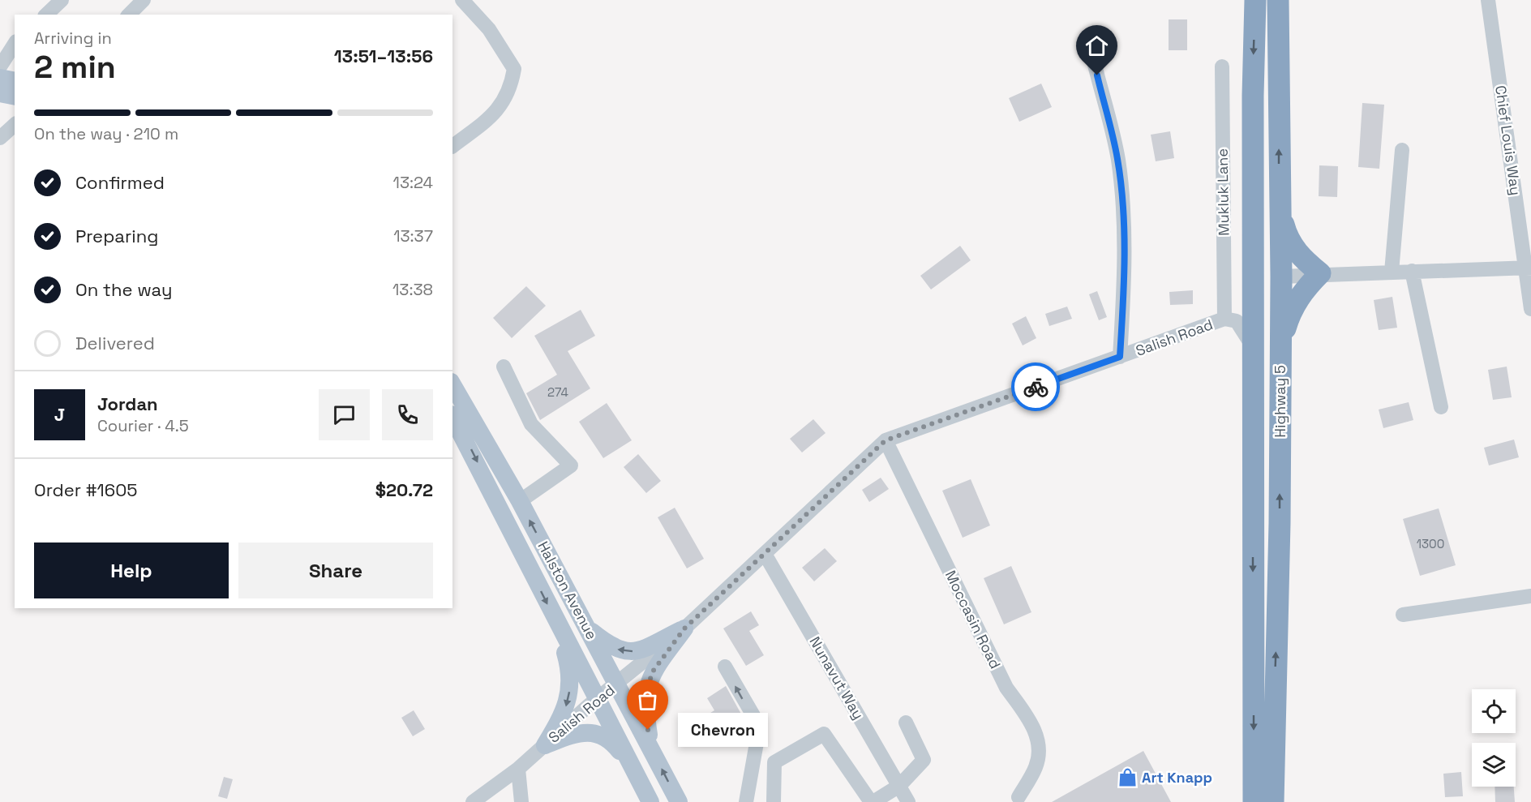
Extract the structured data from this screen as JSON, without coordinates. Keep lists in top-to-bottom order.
{
  "streets": {
    "highway": ["Highway 5"],
    "main road": ["Halston Avenue"],
    "street": [
      "Chief Louis Way",
      "Mukluk Lane",
      "Salish Road",
      "Moccasin Road",
      "Nunavut Way"
    ]
  },
  "crossings": [
    ["Mukluk Lane", "Salish Road"],
    ["Salish Road", "Highway 5"],
    ["Salish Road", "Halston Avenue"],
    ["Salish Road", "Moccasin Road"],
    ["Salish Road", "Nunavut Way"]
  ],
  "places": {
    "other": ["Chevron"],
    "shop": ["Art Knapp"]
  },
  "house_numbers": ["274", "1300"],
  "page": {
    "heading": ["2 min", "Arriving in", "13:51–13:56"],
    "panel": [
      "Jordan",
      "Courier · 4.5",
      "Order #1605",
      "$20.72"
    ],
    "bar": "On the way · 210 m",
    "list": [
      ["Confirmed", "13:24"],
      ["Preparing", "13:37"],
      ["On the way", "13:38"],
      "Delivered"
    ],
    "round": "J",
    "buttons": ["Help", "Share"],
    "bubble": "Chevron"
  }
}
